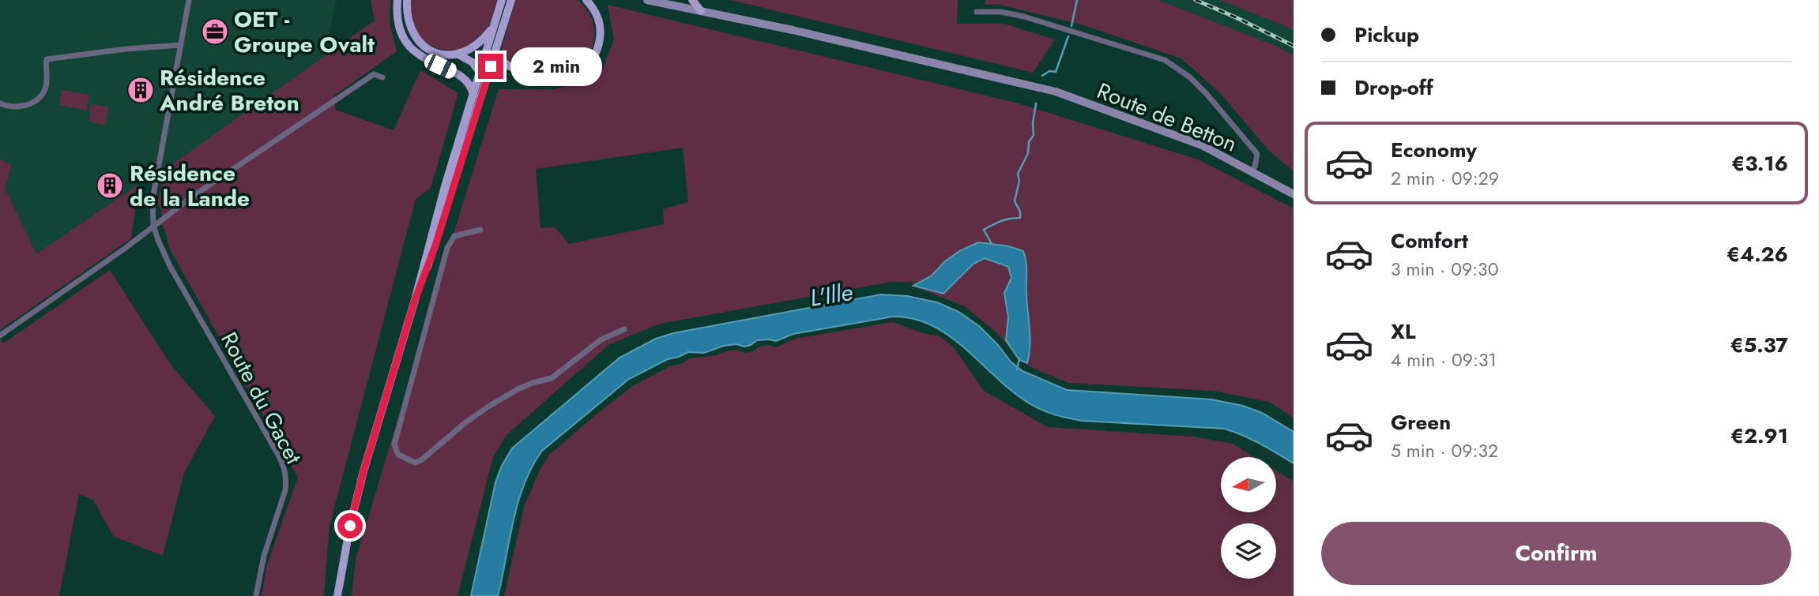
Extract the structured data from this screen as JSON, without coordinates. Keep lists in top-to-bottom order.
{
  "streets": {
    "main road": ["Route de Betton"],
    "street": ["Route du Gacet"]
  },
  "water": ["L'Ille"],
  "places": {
    "office": ["OET - Groupe Ovalt"],
    "building": ["Résidence André Breton", "Résidence de la Lande"]
  },
  "north": "left",
  "page": {
    "banner": ["Pickup", "Drop-off"],
    "bubble": "2 min",
    "list": [
      {
        "name": "Economy",
        "note": "2 min · 09:29",
        "value": "€3.16"
      },
      {
        "name": "Comfort",
        "note": "3 min · 09:30",
        "value": "€4.26"
      },
      {
        "name": "XL",
        "note": "4 min · 09:31",
        "value": "€5.37"
      },
      {
        "name": "Green",
        "note": "5 min · 09:32",
        "value": "€2.91"
      }
    ],
    "buttons": "Confirm"
  }
}
